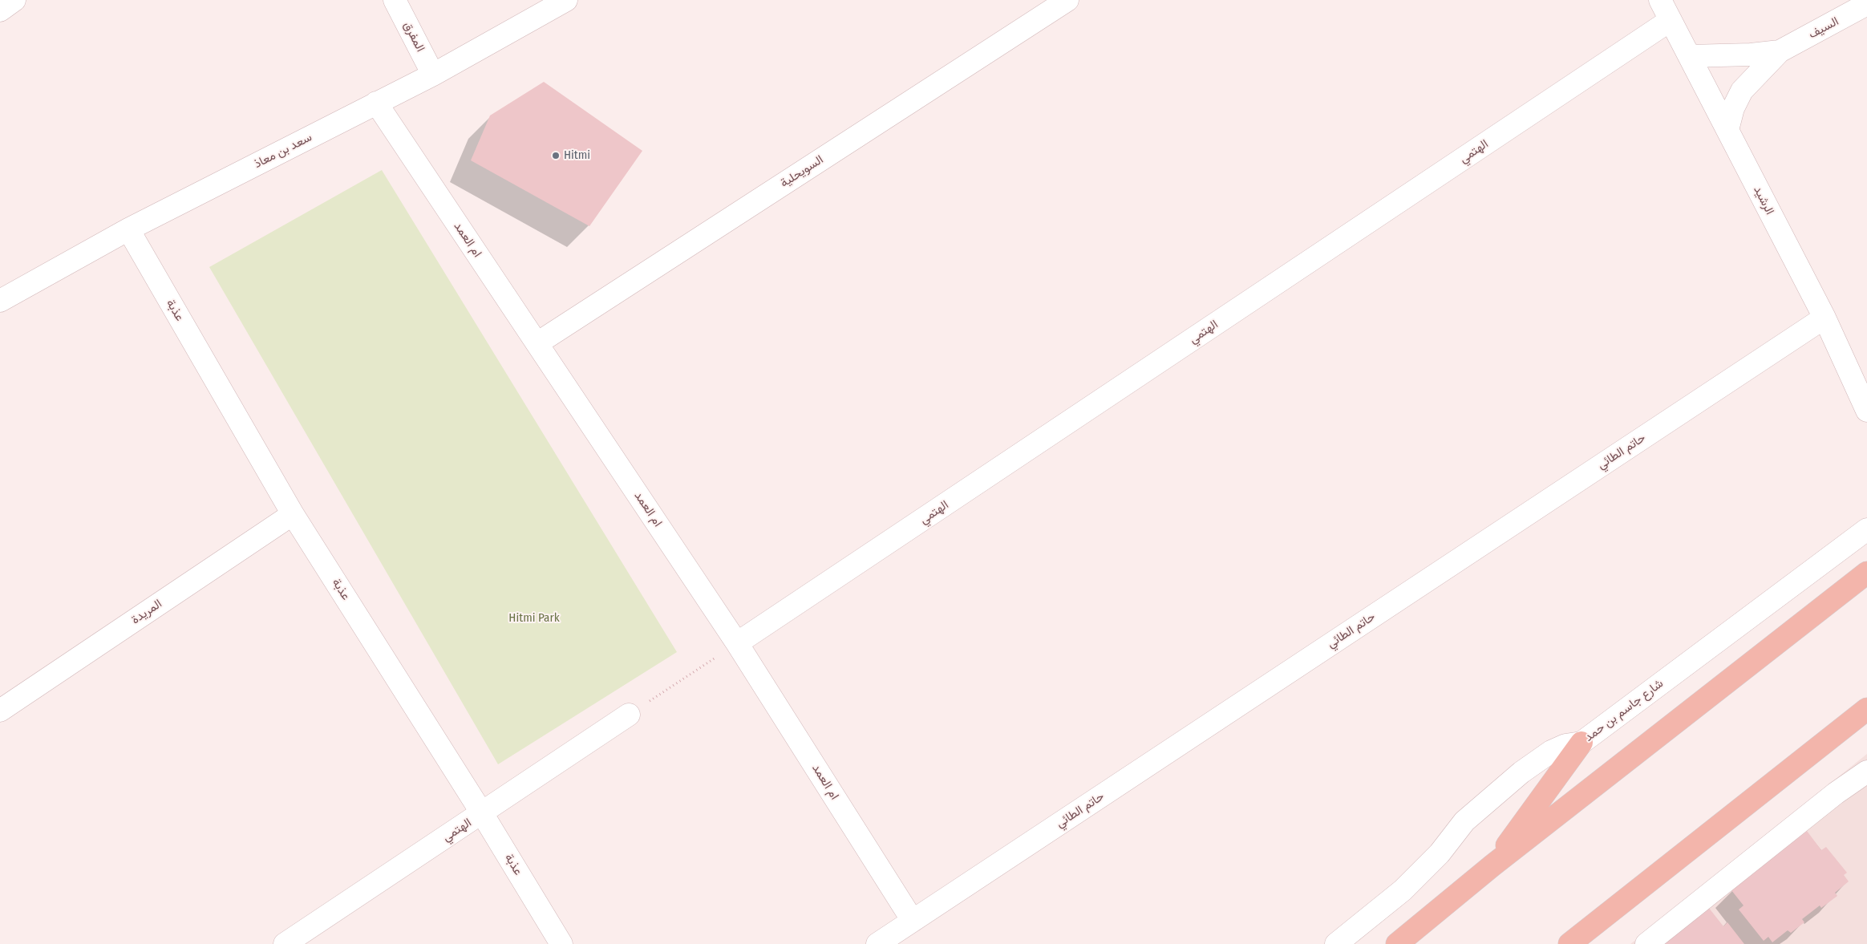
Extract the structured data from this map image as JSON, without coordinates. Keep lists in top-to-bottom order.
{
  "streets": {
    "street": [
      "السيف",
      "المفرق",
      "سعد بن معاذ",
      "الهتمي",
      "السويحلية",
      "الرشيد",
      "ام العمد",
      "عذبة",
      "حاتم الطائي",
      "المريدة",
      "شارع جاسم بن حمد"
    ]
  },
  "crossings": [
    ["السيف", "الرشيد"],
    ["المفرق", "سعد بن معاذ"],
    ["سعد بن معاذ", "ام العمد"],
    ["سعد بن معاذ", "عذبة"],
    ["الهتمي", "الرشيد"],
    ["الهتمي", "ام العمد"],
    ["الهتمي", "عذبة"],
    ["السويحلية", "ام العمد"],
    ["الرشيد", "حاتم الطائي"],
    ["ام العمد", "حاتم الطائي"],
    ["عذبة", "المريدة"]
  ],
  "parks": ["Hitmi Park"],
  "places": ["Hitmi"]
}
